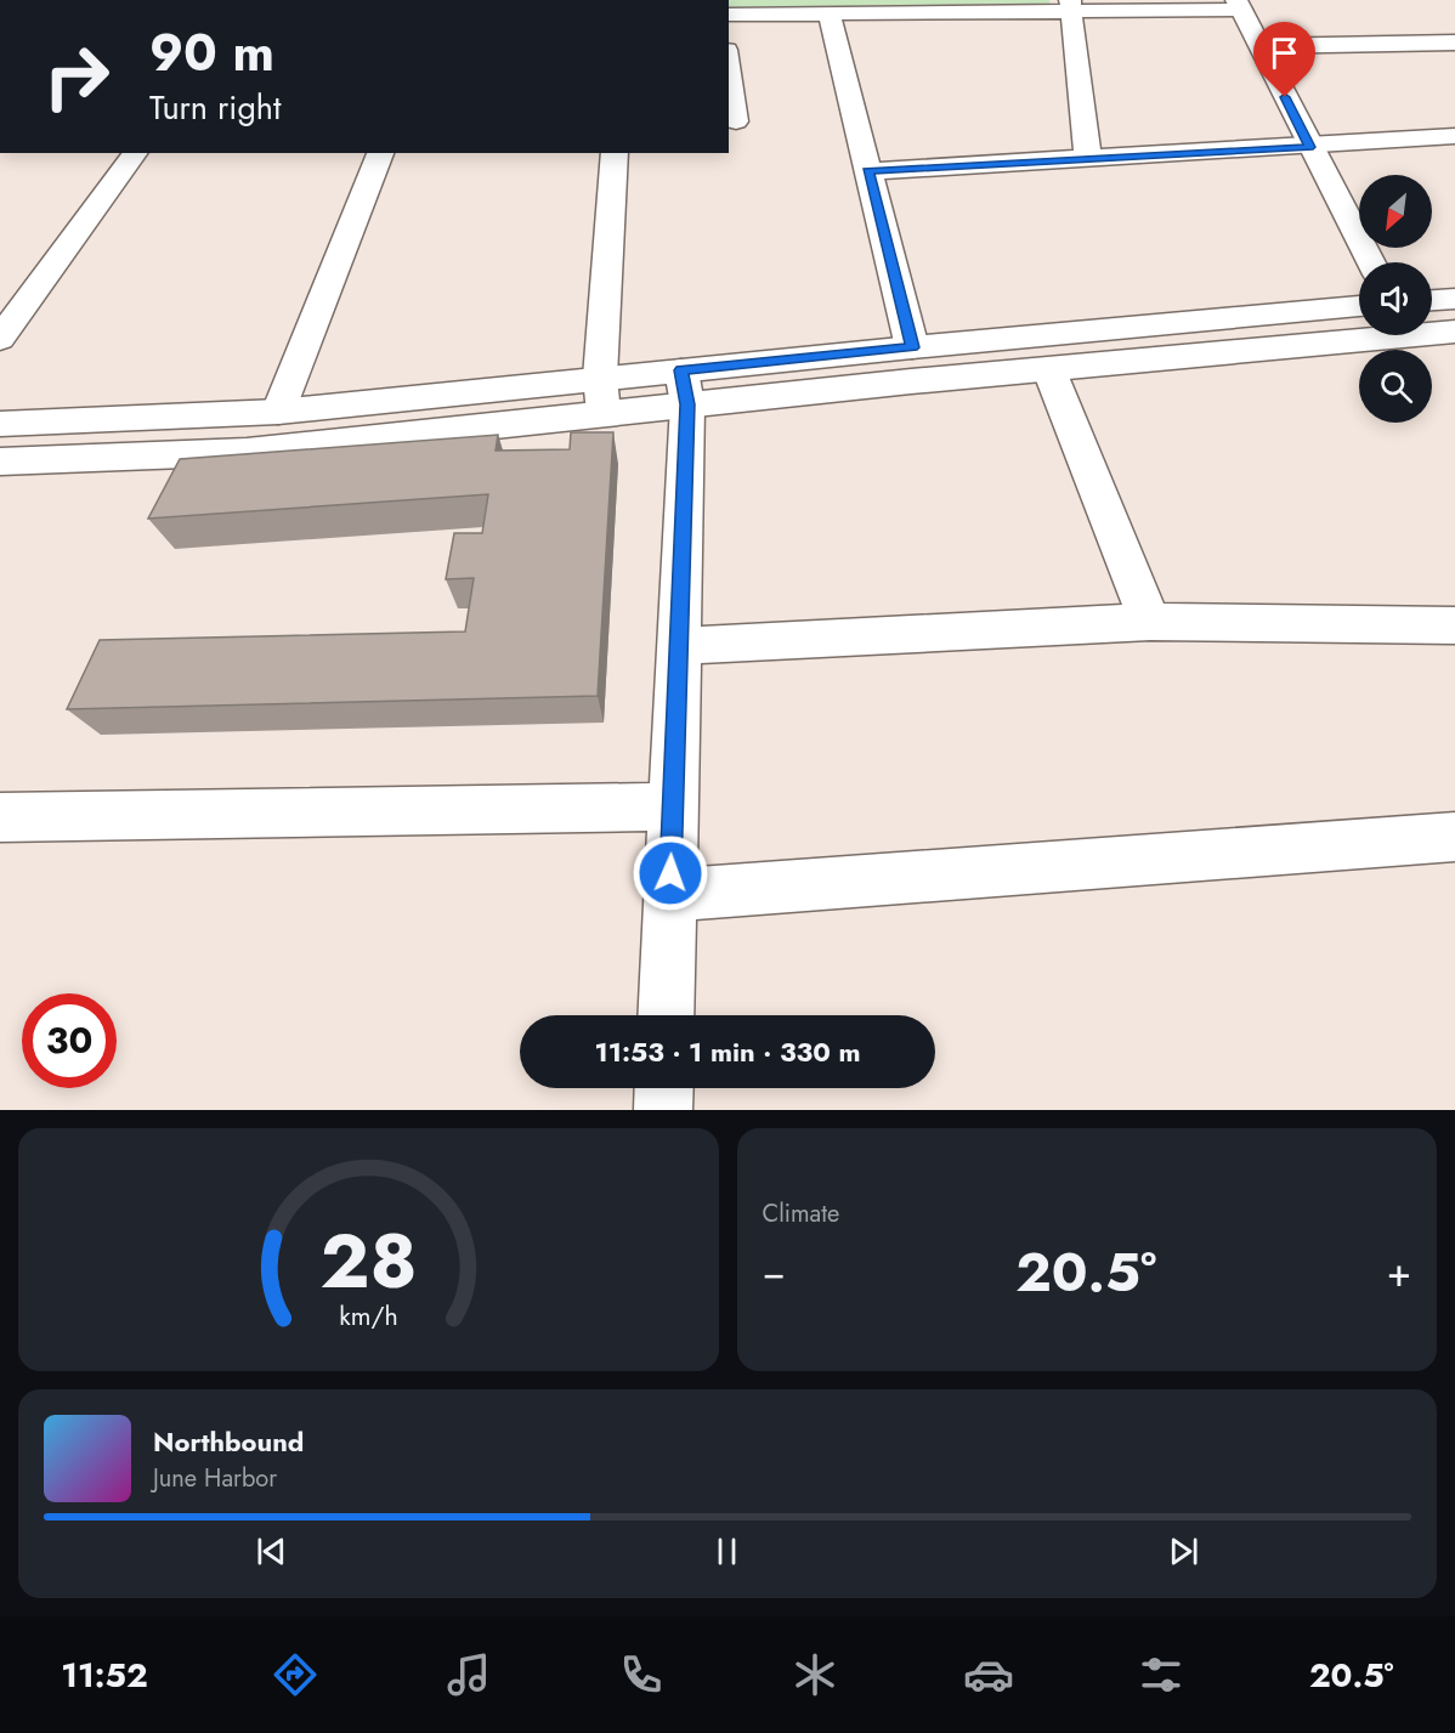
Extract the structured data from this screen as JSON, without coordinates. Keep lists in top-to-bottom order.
{
  "north": "bottom left",
  "page": {
    "turn": ["90 m", "Turn right"],
    "limit": "30",
    "trip": "11:53 · 1 min · 330 m",
    "tile": "Climate",
    "heat": ["−", "20.5°", "+"],
    "song": ["Northbound", "June Harbor"],
    "tabs": ["11:52", "20.5°"],
    "gauge": ["28", "km/h"]
  }
}
